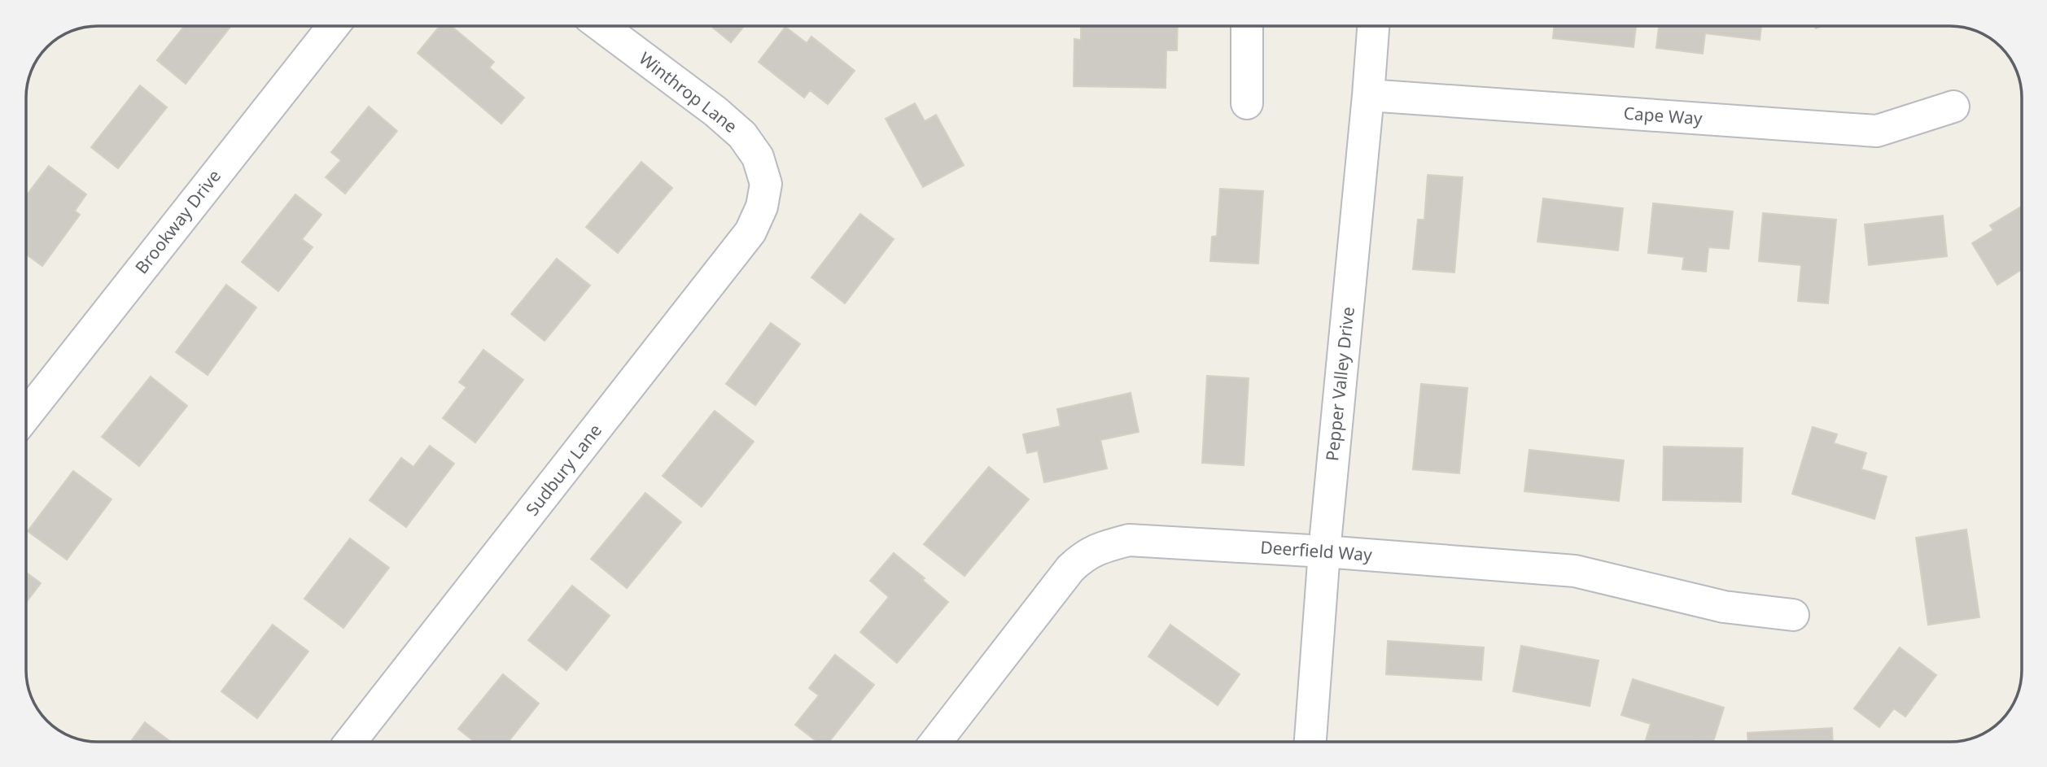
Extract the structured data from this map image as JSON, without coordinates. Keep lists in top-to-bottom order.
{
  "streets": {
    "street": [
      "Winthrop Lane",
      "Cape Way",
      "Brookway Drive",
      "Pepper Valley Drive",
      "Sudbury Lane",
      "Deerfield Way"
    ]
  },
  "crossings": [
    ["Winthrop Lane", "Sudbury Lane"],
    ["Cape Way", "Pepper Valley Drive"],
    ["Pepper Valley Drive", "Deerfield Way"]
  ]
}
